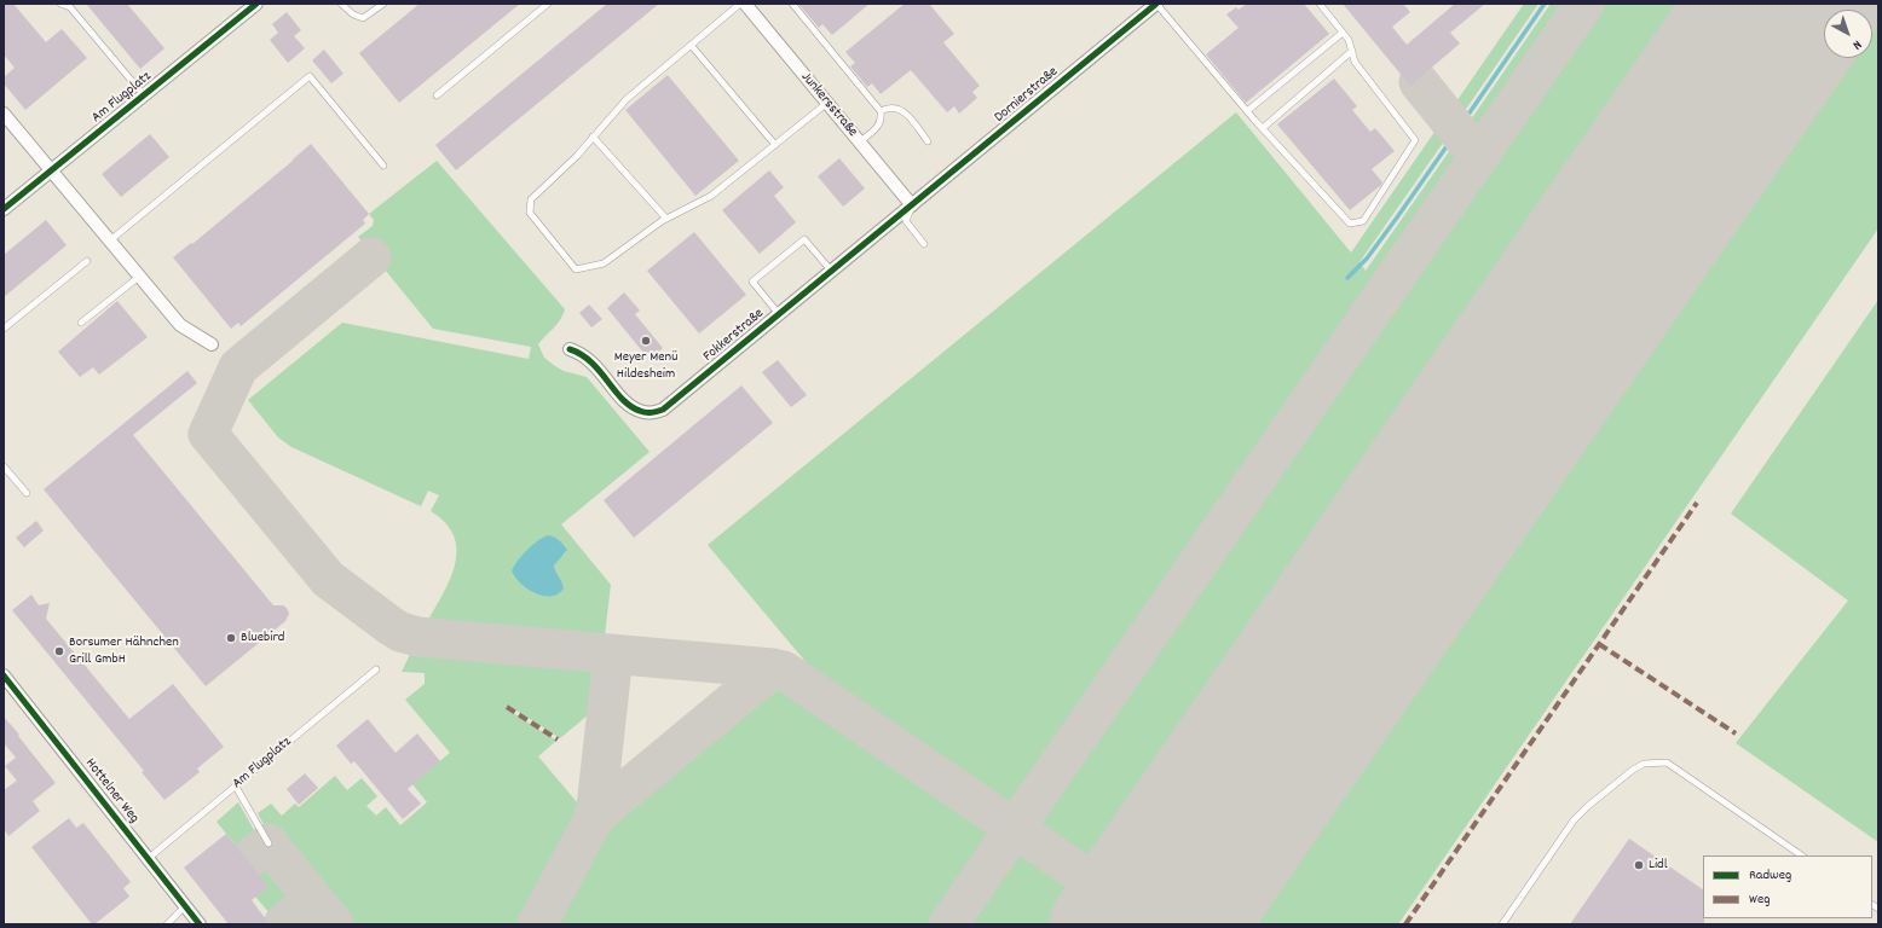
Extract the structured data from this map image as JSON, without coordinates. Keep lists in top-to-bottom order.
{
  "streets": {
    "street": [
      "Dornierstraße",
      "Am Flugplatz",
      "Junkersstraße",
      "Fokkerstraße",
      "Hottelner Weg"
    ]
  },
  "crossings": [
    ["Dornierstraße", "Junkersstraße"],
    ["Dornierstraße", "Fokkerstraße"],
    ["Am Flugplatz", "Hottelner Weg"],
    ["Junkersstraße", "Fokkerstraße"]
  ],
  "places": [
    "Meyer Menü Hildesheim",
    "Bluebird",
    "Borsumer Hähnchen Grill GmbH",
    "Lidl"
  ],
  "legend": ["Radweg", "Weg"],
  "north": "bottom right"
}
